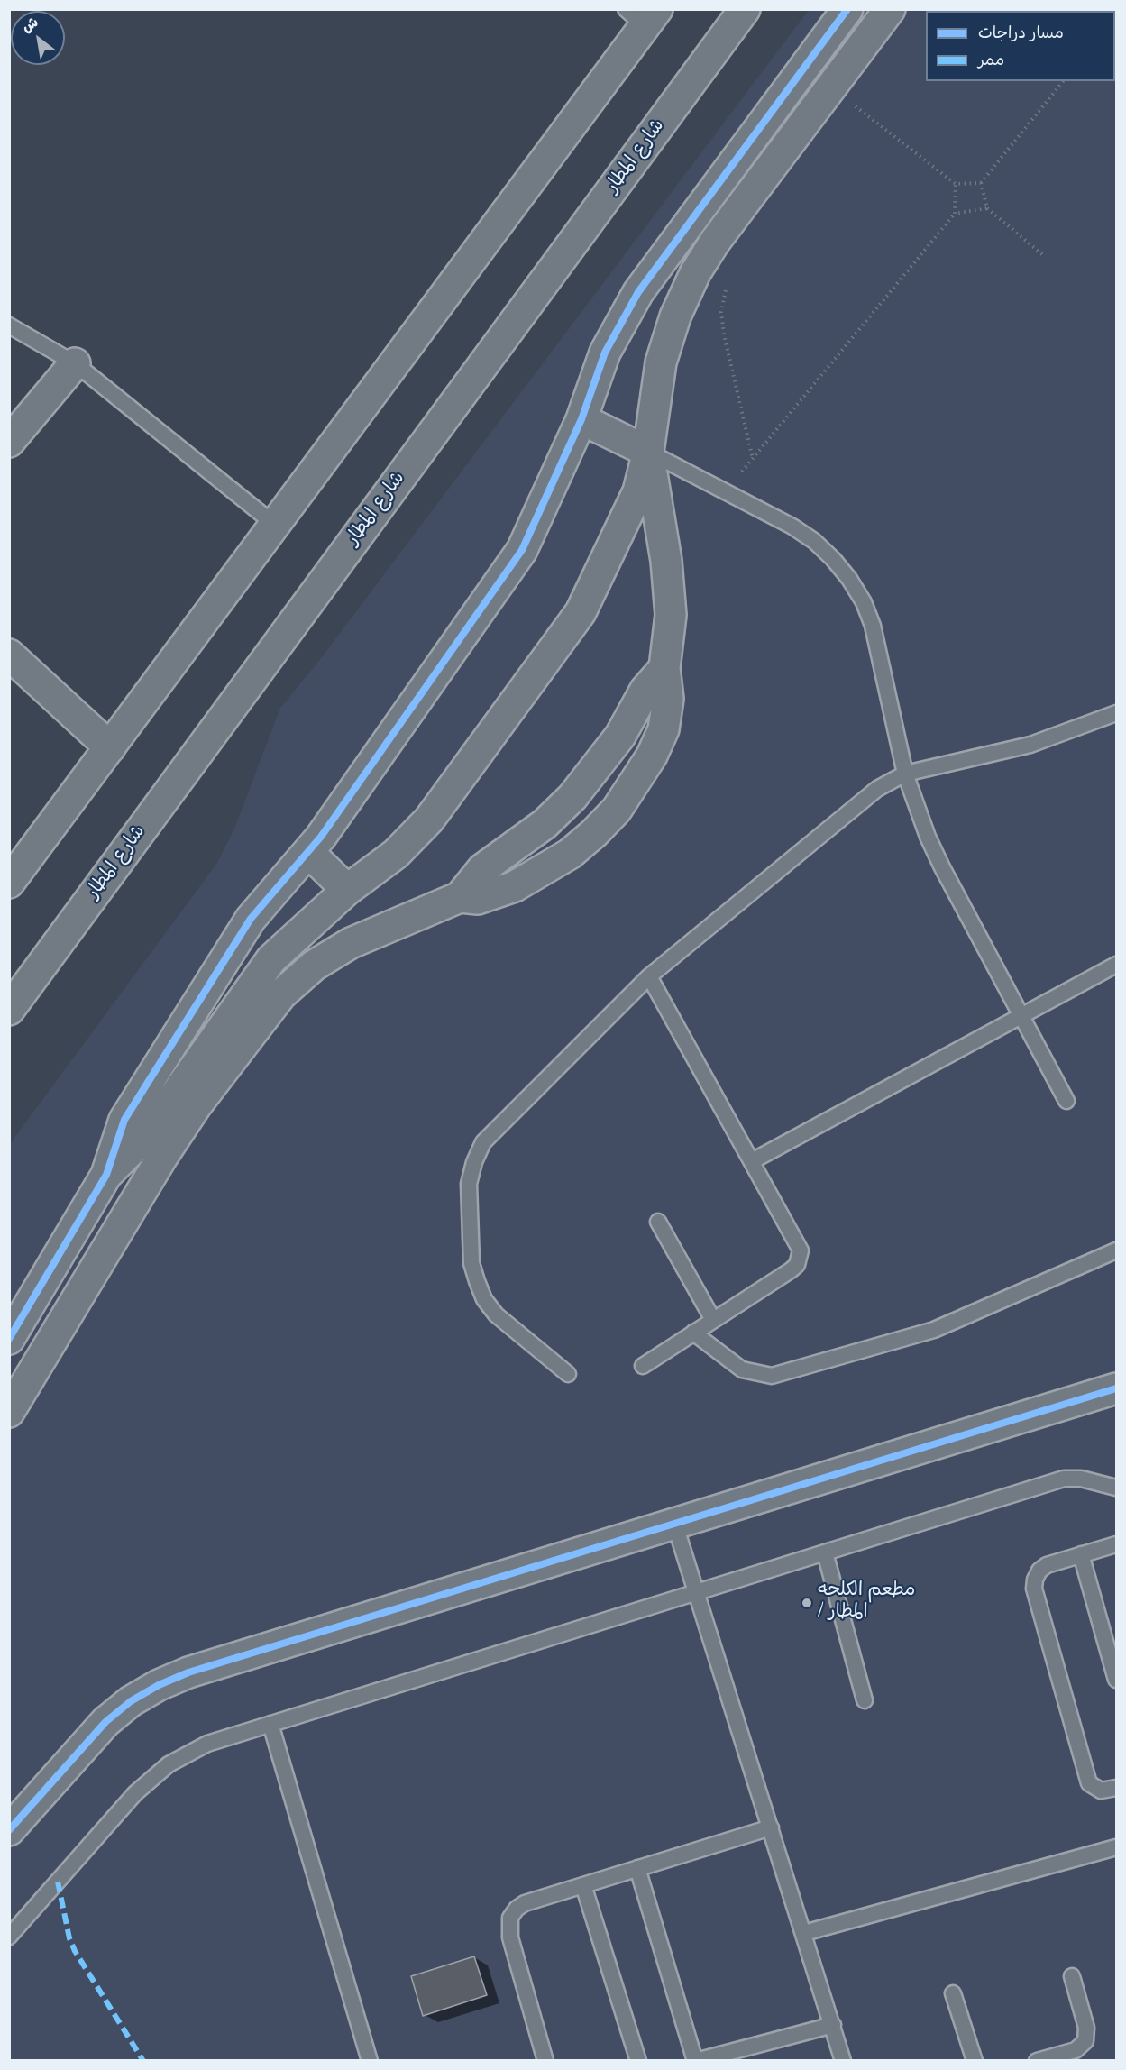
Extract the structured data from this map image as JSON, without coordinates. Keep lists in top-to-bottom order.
{
  "streets": {
    "street": ["شارع المطار"]
  },
  "places": ["مطعم الكلحه / المطار"],
  "legend": ["مسار دراجات", "ممر"],
  "north": "top left"
}
